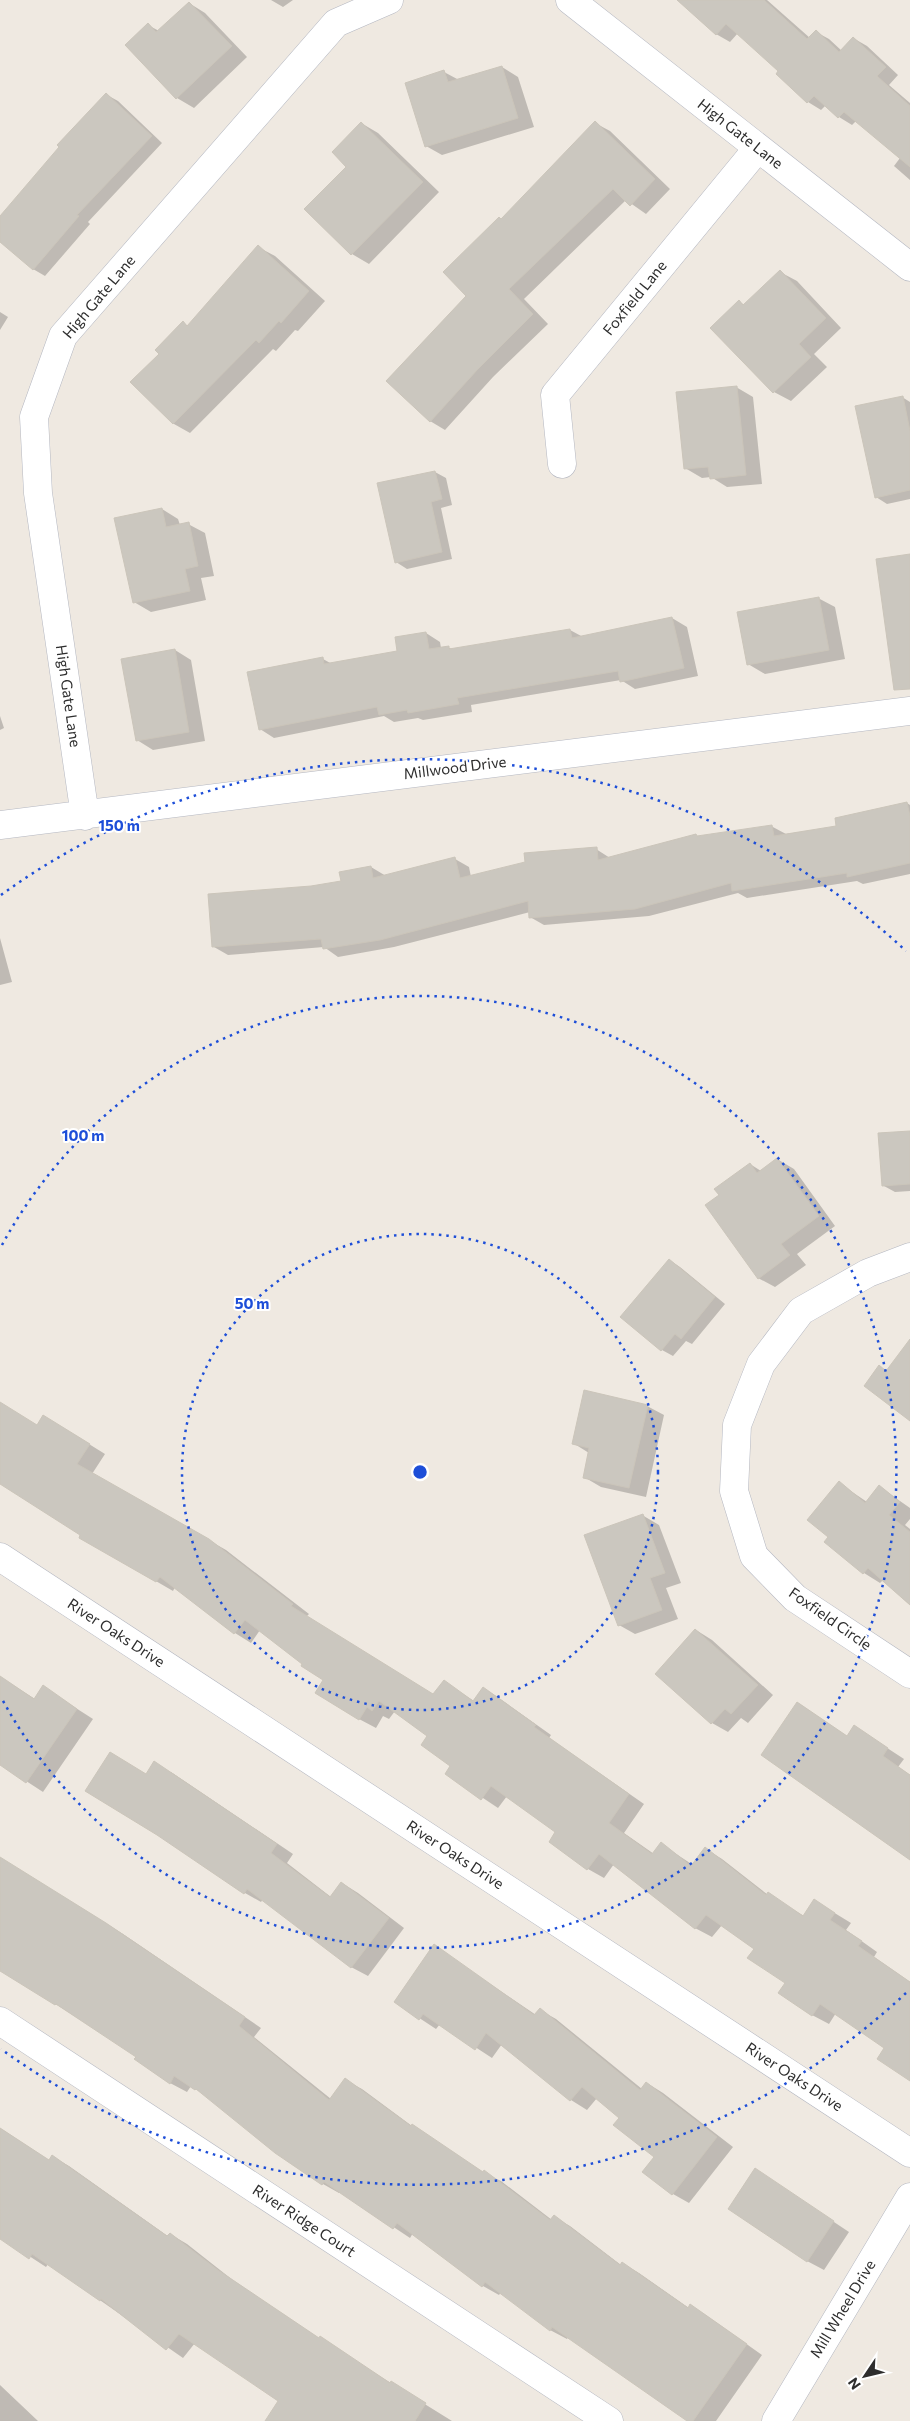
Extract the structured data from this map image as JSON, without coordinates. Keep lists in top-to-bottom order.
{
  "streets": {
    "street": [
      "High Gate Lane",
      "Foxfield Lane",
      "Millwood Drive",
      "Foxfield Circle",
      "River Oaks Drive",
      "River Ridge Court",
      "Mill Wheel Drive"
    ]
  },
  "crossings": [
    ["High Gate Lane", "Foxfield Lane"],
    ["High Gate Lane", "Millwood Drive"]
  ],
  "north": "bottom left",
  "rings": ["150 m", "100 m", "50 m"]
}
